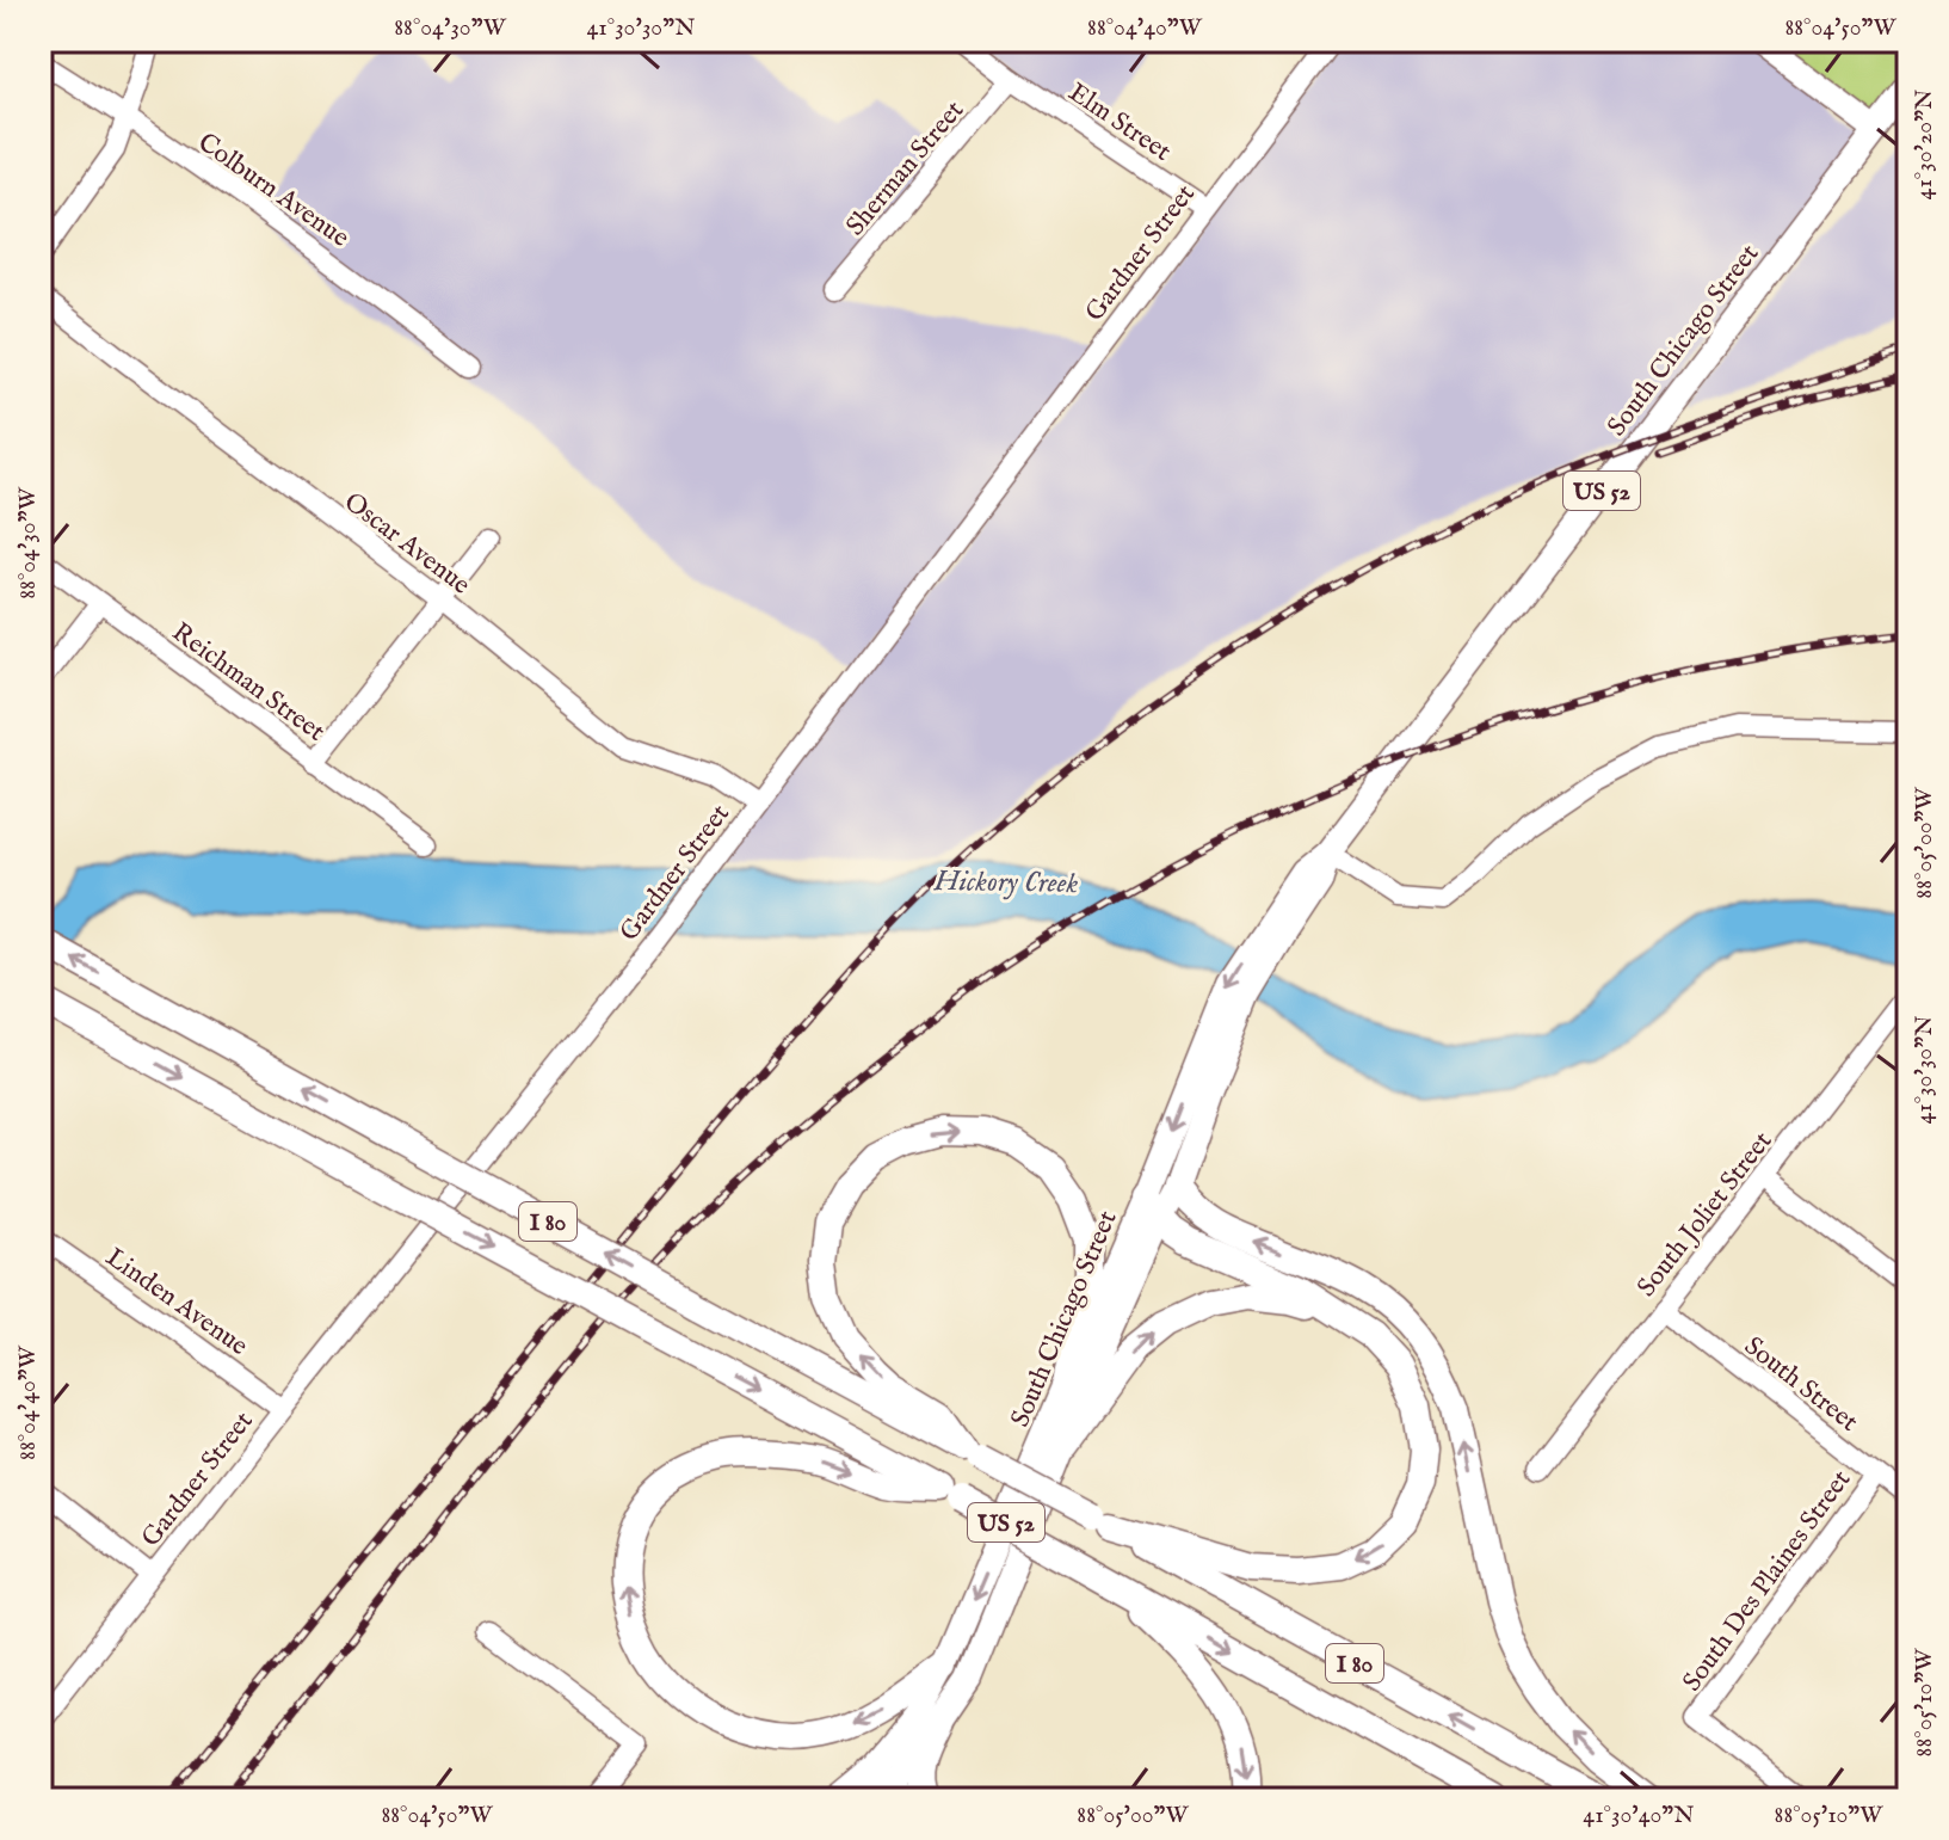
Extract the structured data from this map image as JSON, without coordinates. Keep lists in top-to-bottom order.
{
  "streets": {
    "highway": ["I 80"],
    "main road": ["South Chicago Street", "US 52"],
    "street": [
      "Elm Street",
      "Sherman Street",
      "Colburn Avenue",
      "Gardner Street",
      "Oscar Avenue",
      "Reichman Street",
      "South Joliet Street",
      "Linden Avenue",
      "South Street",
      "South Des Plaines Street"
    ]
  },
  "crossings": [
    ["Elm Street", "Sherman Street"],
    ["Elm Street", "Gardner Street"],
    ["Gardner Street", "Oscar Avenue"],
    ["Gardner Street", "Linden Avenue"],
    ["South Joliet Street", "South Street"],
    ["South Street", "South Des Plaines Street"]
  ],
  "water": ["Hickory Creek"],
  "coordinates": [
    "88°04'30\"W",
    "41°30'30\"N",
    "88°04'40\"W",
    "88°04'50\"W",
    "41°30'20\"N",
    "88°05'00\"W",
    "88°05'10\"W",
    "41°30'40\"N"
  ]
}
